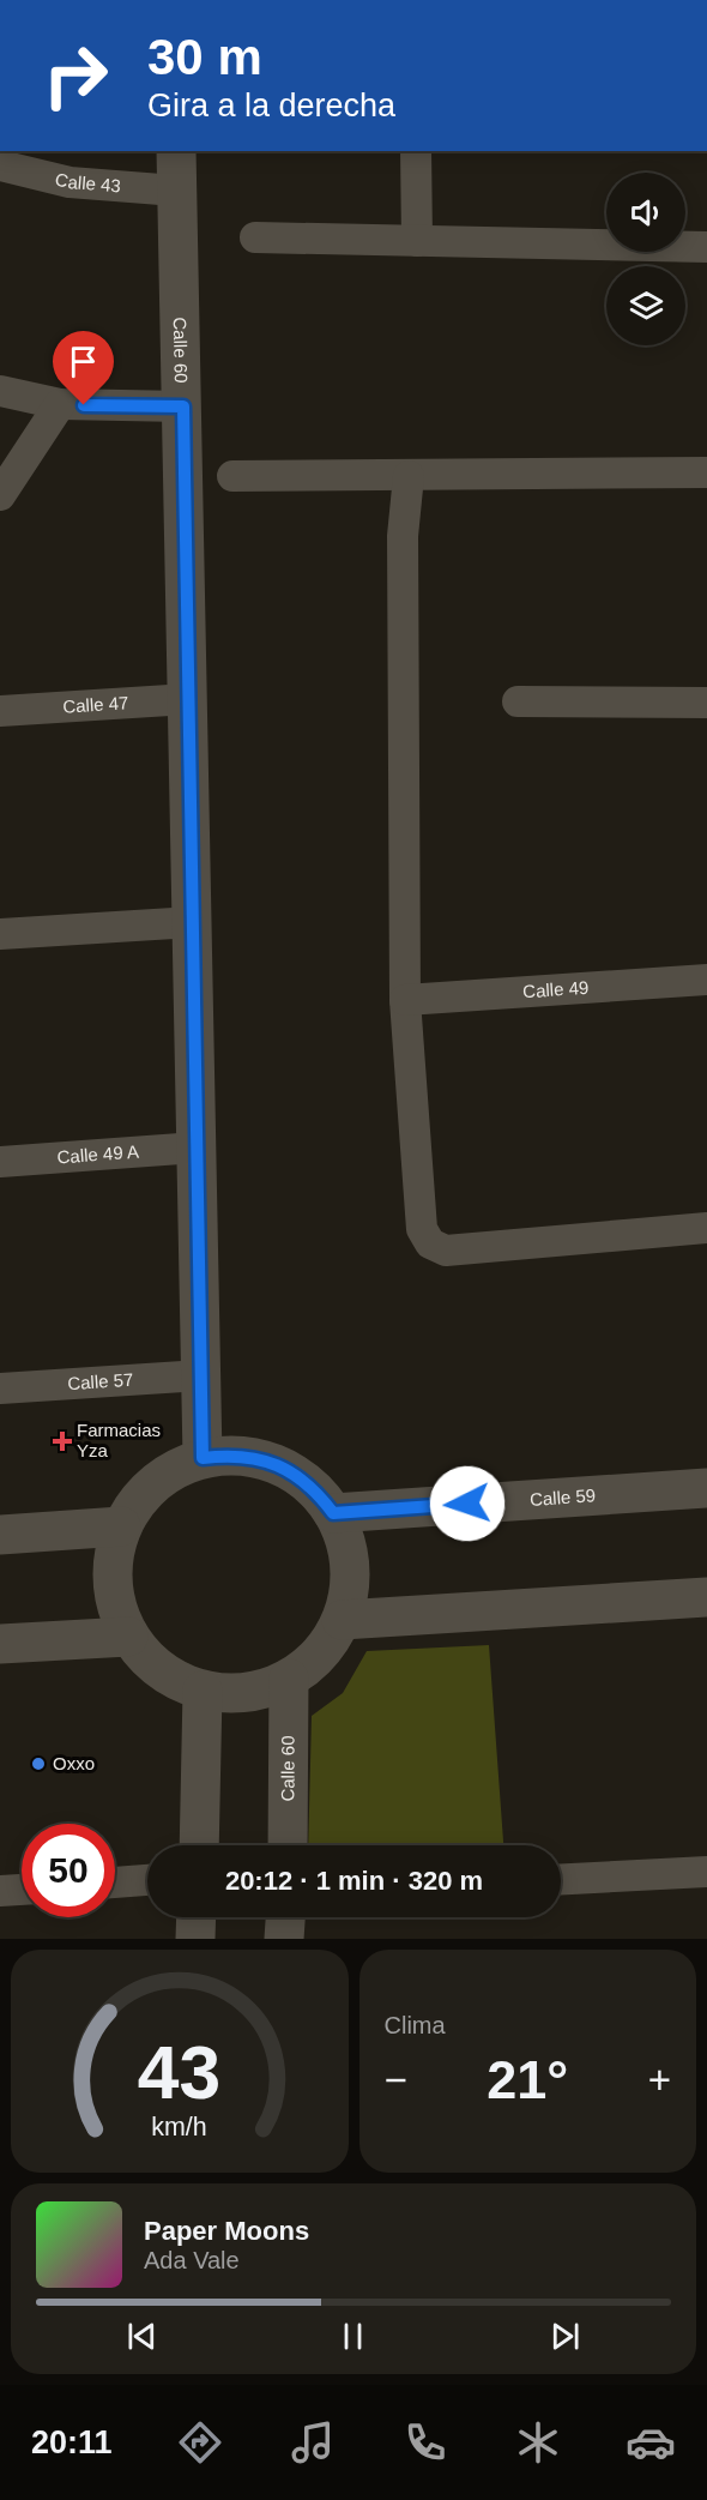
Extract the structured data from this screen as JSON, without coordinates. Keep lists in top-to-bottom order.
{
  "streets": {
    "main road": ["Calle 60", "Calle 59"],
    "street": [
      "Calle 43",
      "Calle 47",
      "Calle 49",
      "Calle 49 A",
      "Calle 57"
    ]
  },
  "crossings": [
    ["Calle 43", "Calle 60"],
    ["Calle 60", "Calle 47"],
    ["Calle 60", "Calle 49 A"],
    ["Calle 60", "Calle 57"],
    ["Calle 60", "Calle 59"]
  ],
  "places": {
    "health": ["Farmacias Yza"],
    "other": ["Oxxo"]
  },
  "page": {
    "turn": ["30 m", "Gira a la derecha"],
    "limit": "50",
    "trip": "20:12 · 1 min · 320 m",
    "tile": "Clima",
    "heat": ["−", "21°", "+"],
    "song": ["Paper Moons", "Ada Vale"],
    "tabs": "20:11",
    "gauge": ["43", "km/h"]
  }
}
